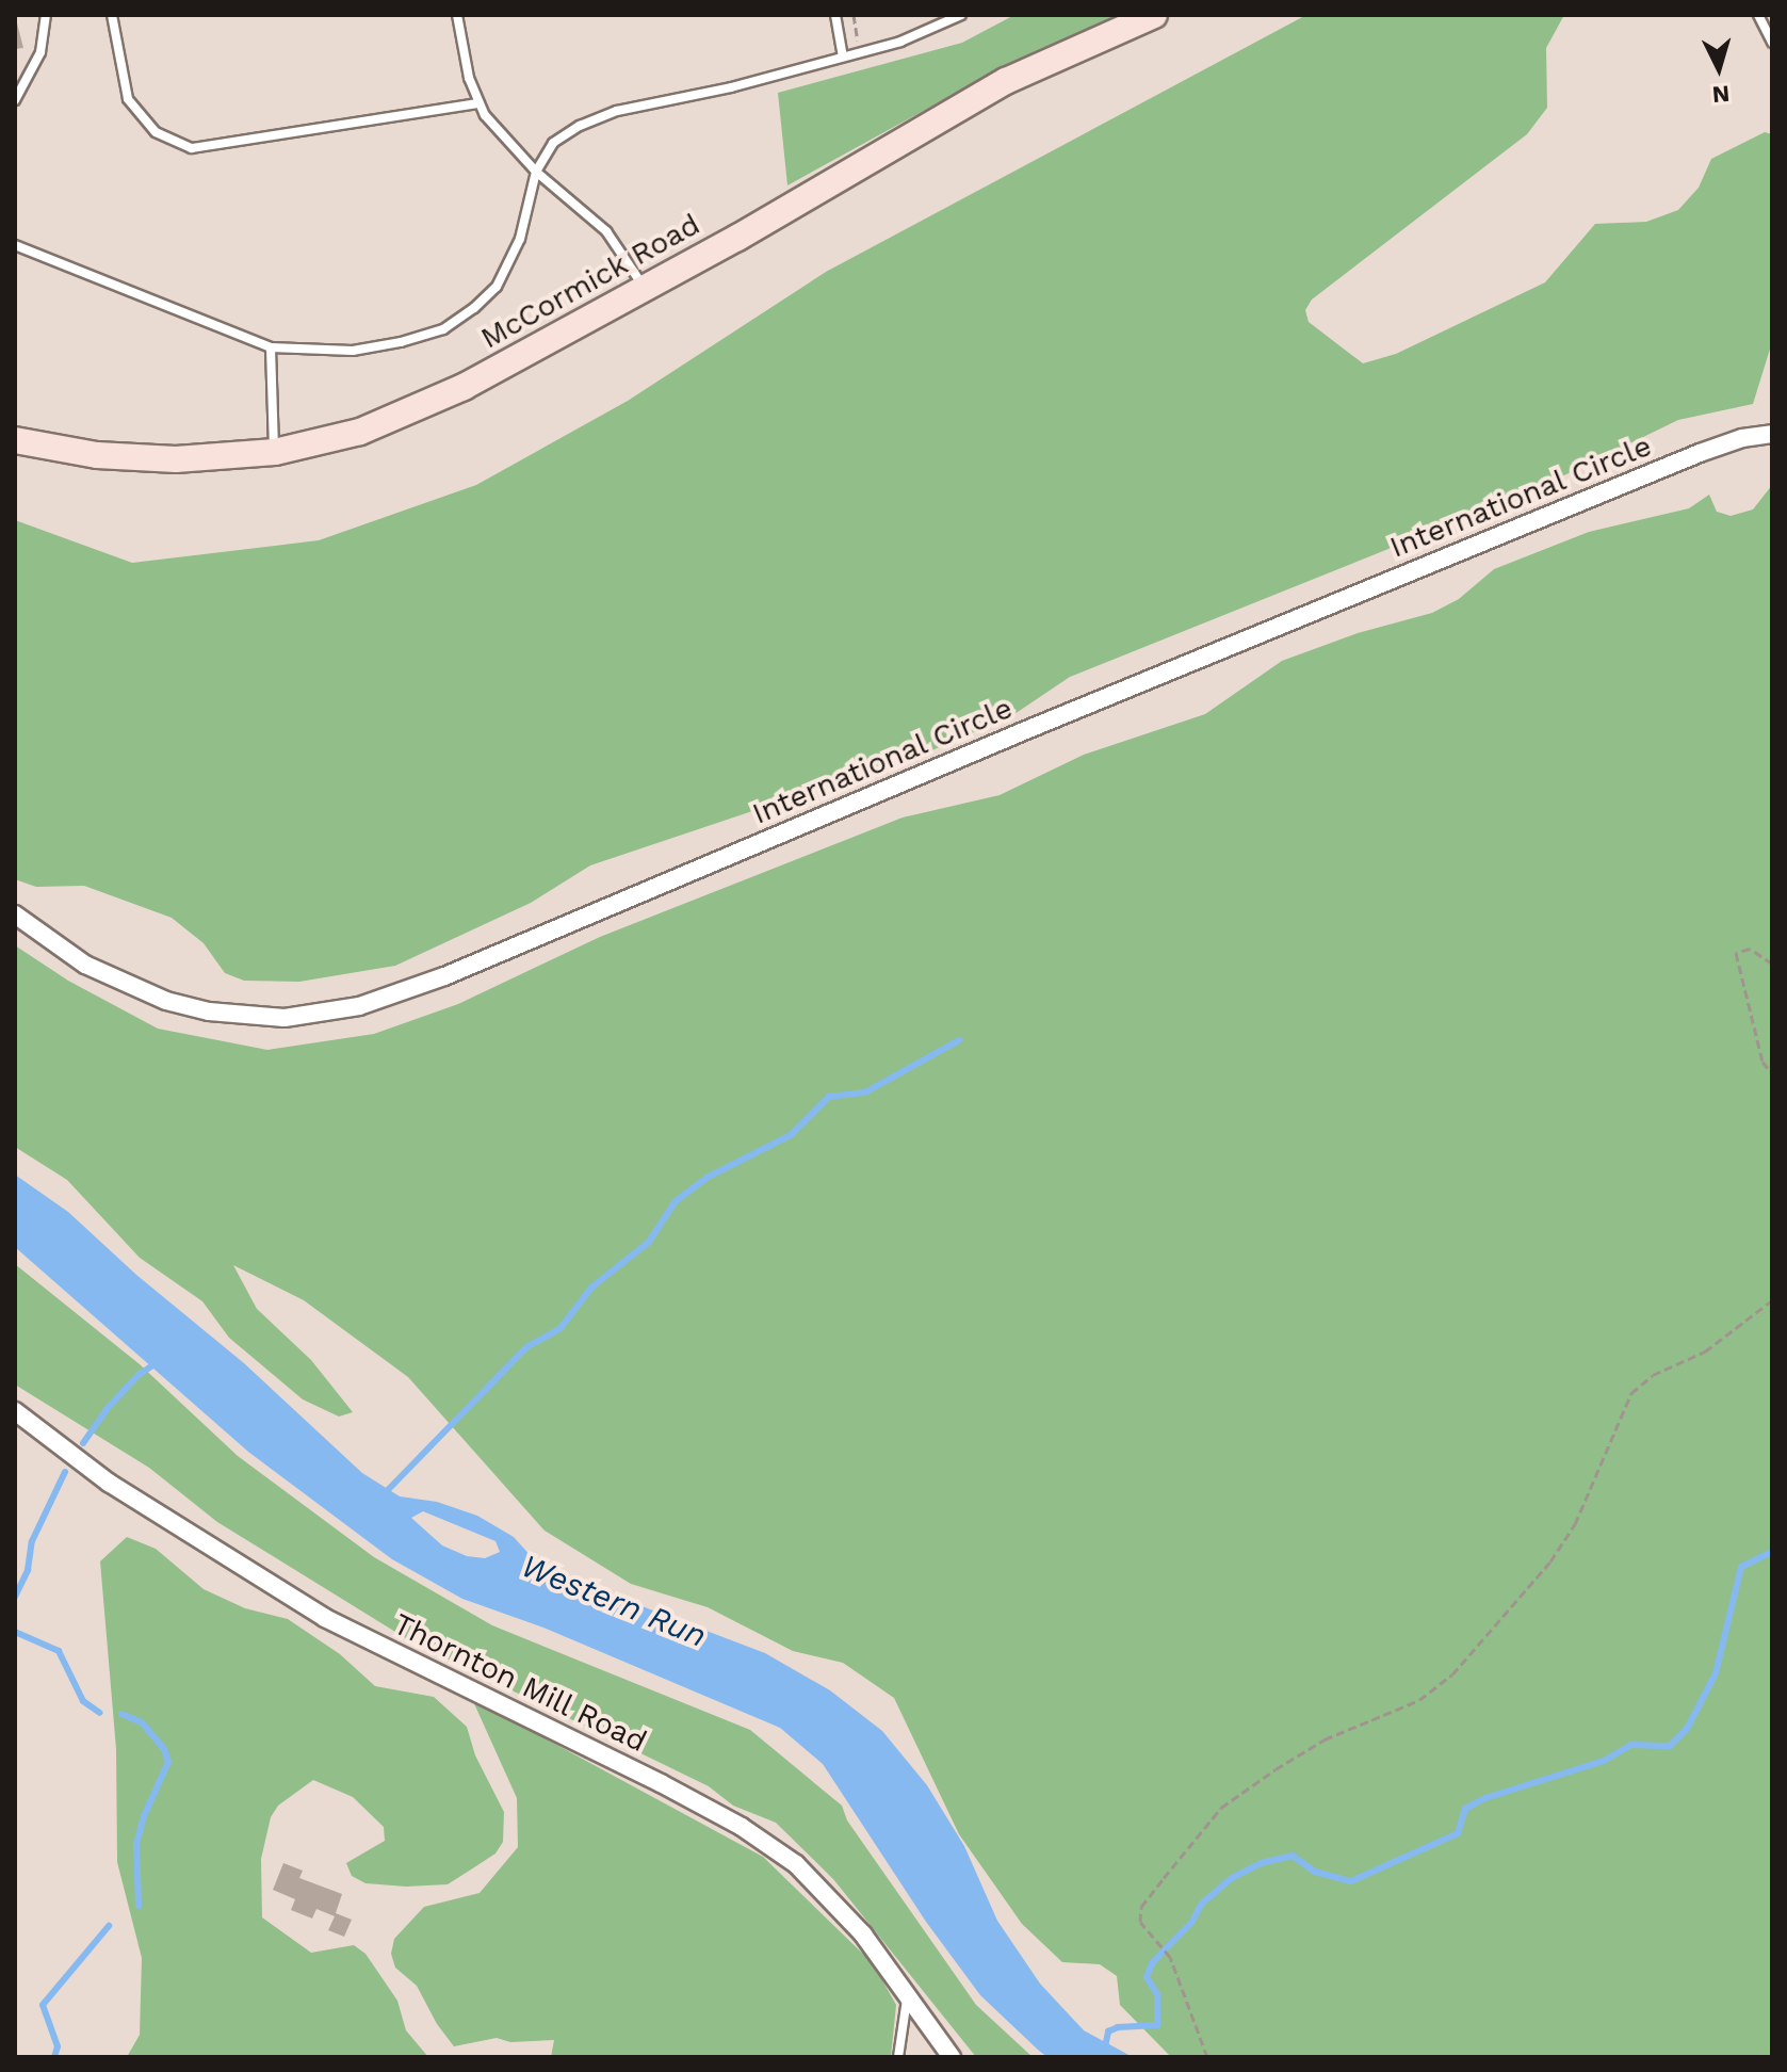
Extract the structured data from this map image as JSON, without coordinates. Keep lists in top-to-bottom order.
{
  "streets": {
    "main road": ["McCormick Road"],
    "street": ["International Circle", "Thornton Mill Road"]
  },
  "water": ["Western Run"],
  "north": "bottom"
}
